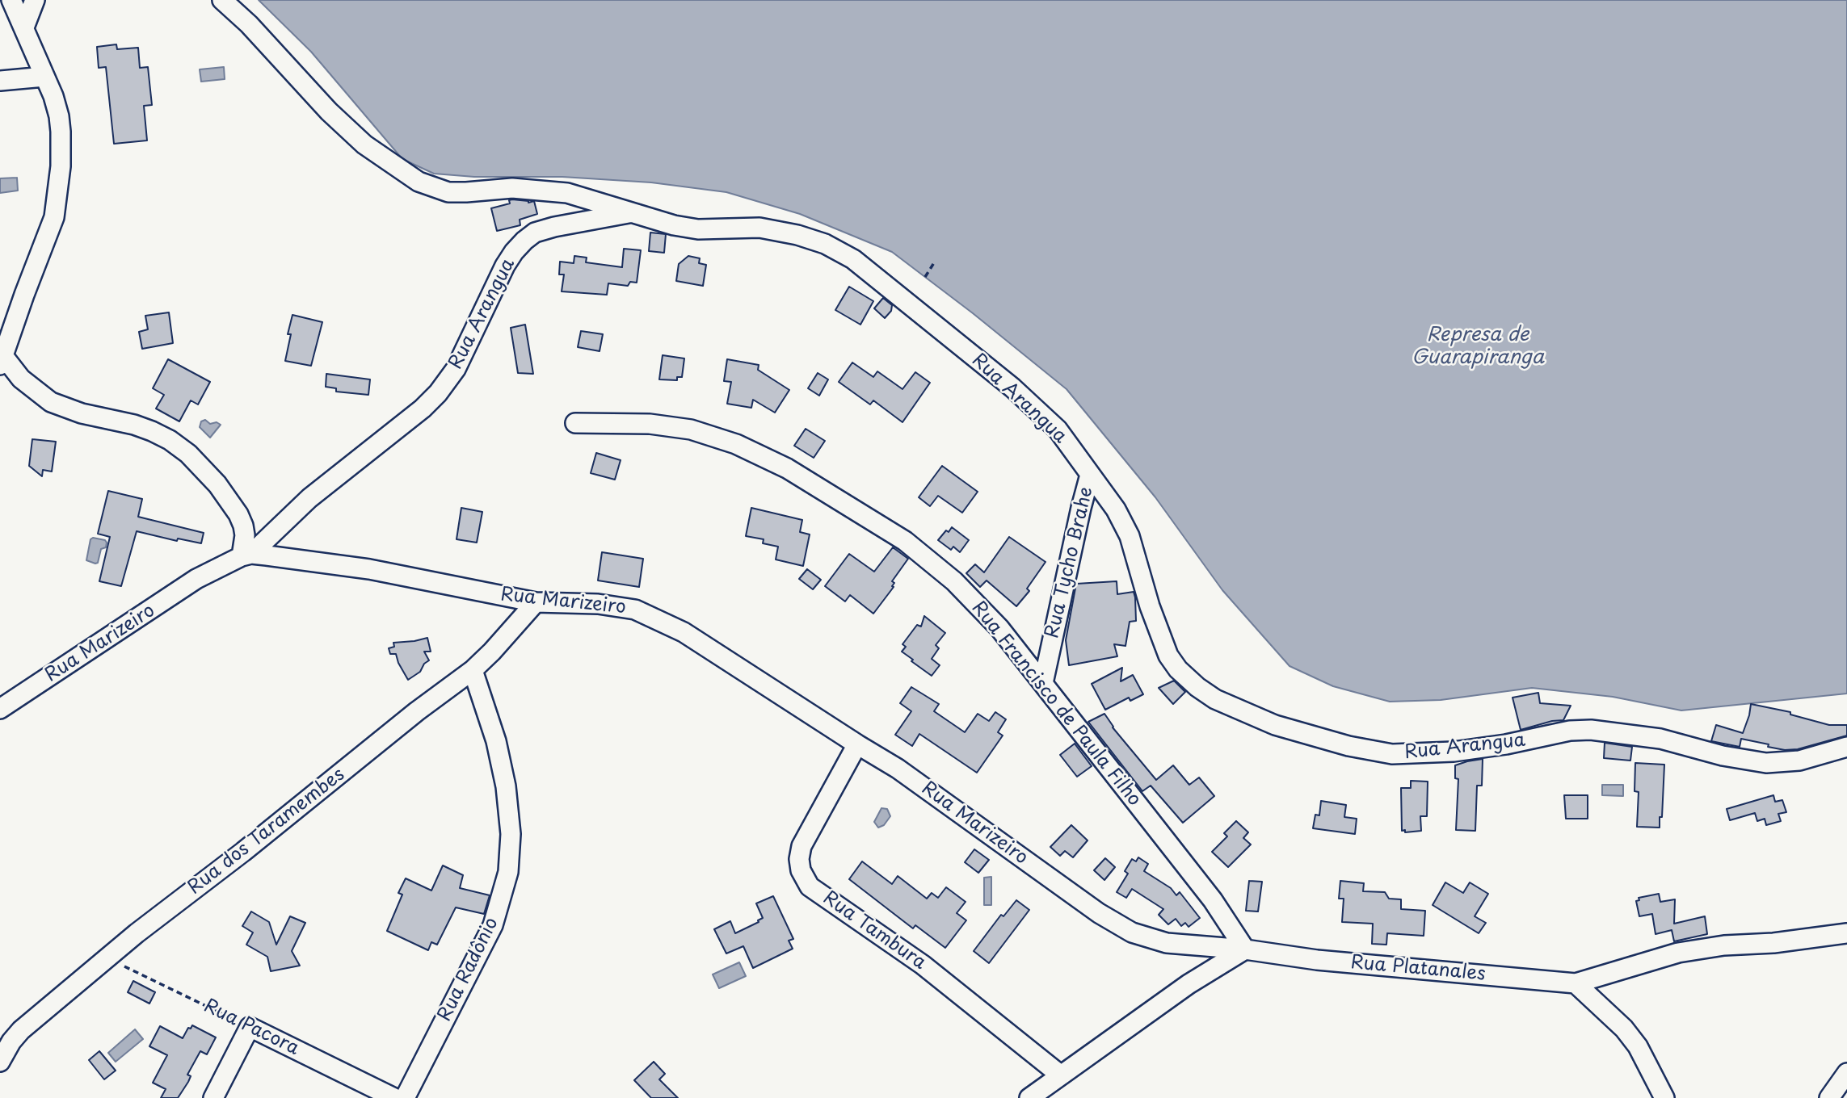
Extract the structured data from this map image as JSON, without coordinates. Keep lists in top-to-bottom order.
{
  "streets": {
    "street": [
      "Rua Arangua",
      "Rua Tycho Brahe",
      "Rua Marizeiro",
      "Rua Francisco de Paula Filho",
      "Rua dos Taramembes",
      "Rua Tambura",
      "Rua Platanales",
      "Rua Radônio",
      "Rua Pacora"
    ]
  },
  "crossings": [
    ["Rua Arangua", "Rua Tycho Brahe"],
    ["Rua Arangua", "Rua Marizeiro"],
    ["Rua Tycho Brahe", "Rua Francisco de Paula Filho"],
    ["Rua Marizeiro", "Rua Francisco de Paula Filho"],
    ["Rua Marizeiro", "Rua dos Taramembes"],
    ["Rua Marizeiro", "Rua Tambura"],
    ["Rua Marizeiro", "Rua Platanales"],
    ["Rua Francisco de Paula Filho", "Rua Platanales"],
    ["Rua dos Taramembes", "Rua Radônio"],
    ["Rua dos Taramembes", "Rua Pacora"]
  ],
  "water": ["Represa de Guarapiranga"]
}
